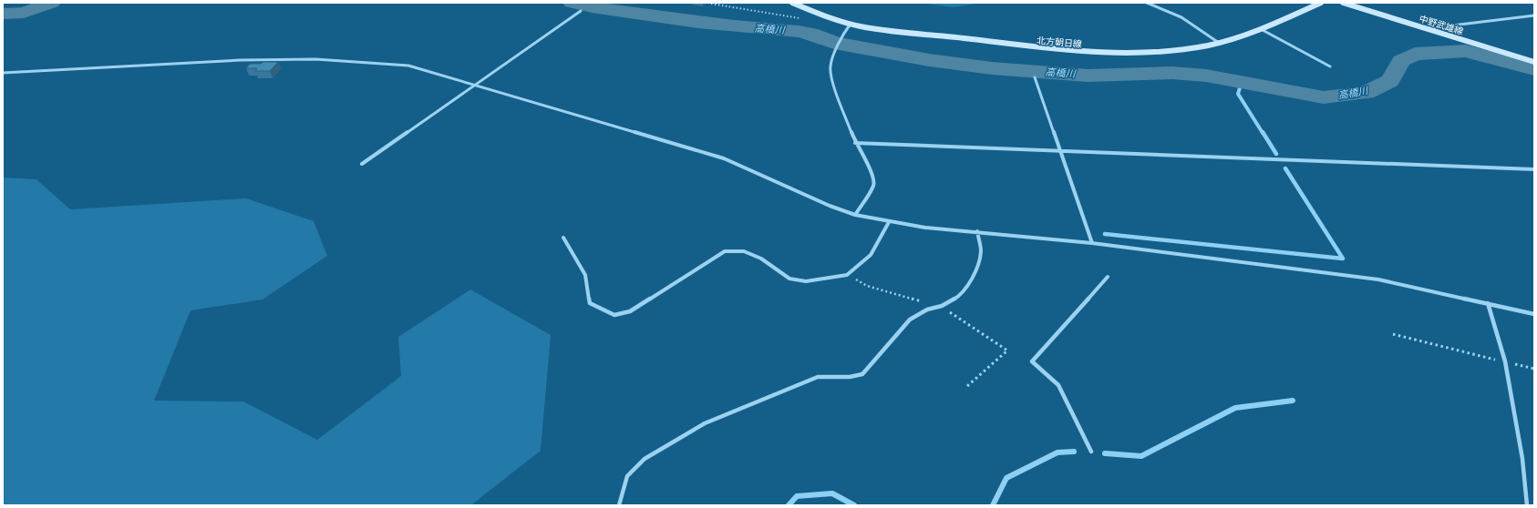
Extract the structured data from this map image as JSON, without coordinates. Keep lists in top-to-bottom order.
{
  "streets": {
    "main road": ["中野武雄線", "北方朝日線"]
  },
  "water": ["高橋川"]
}
